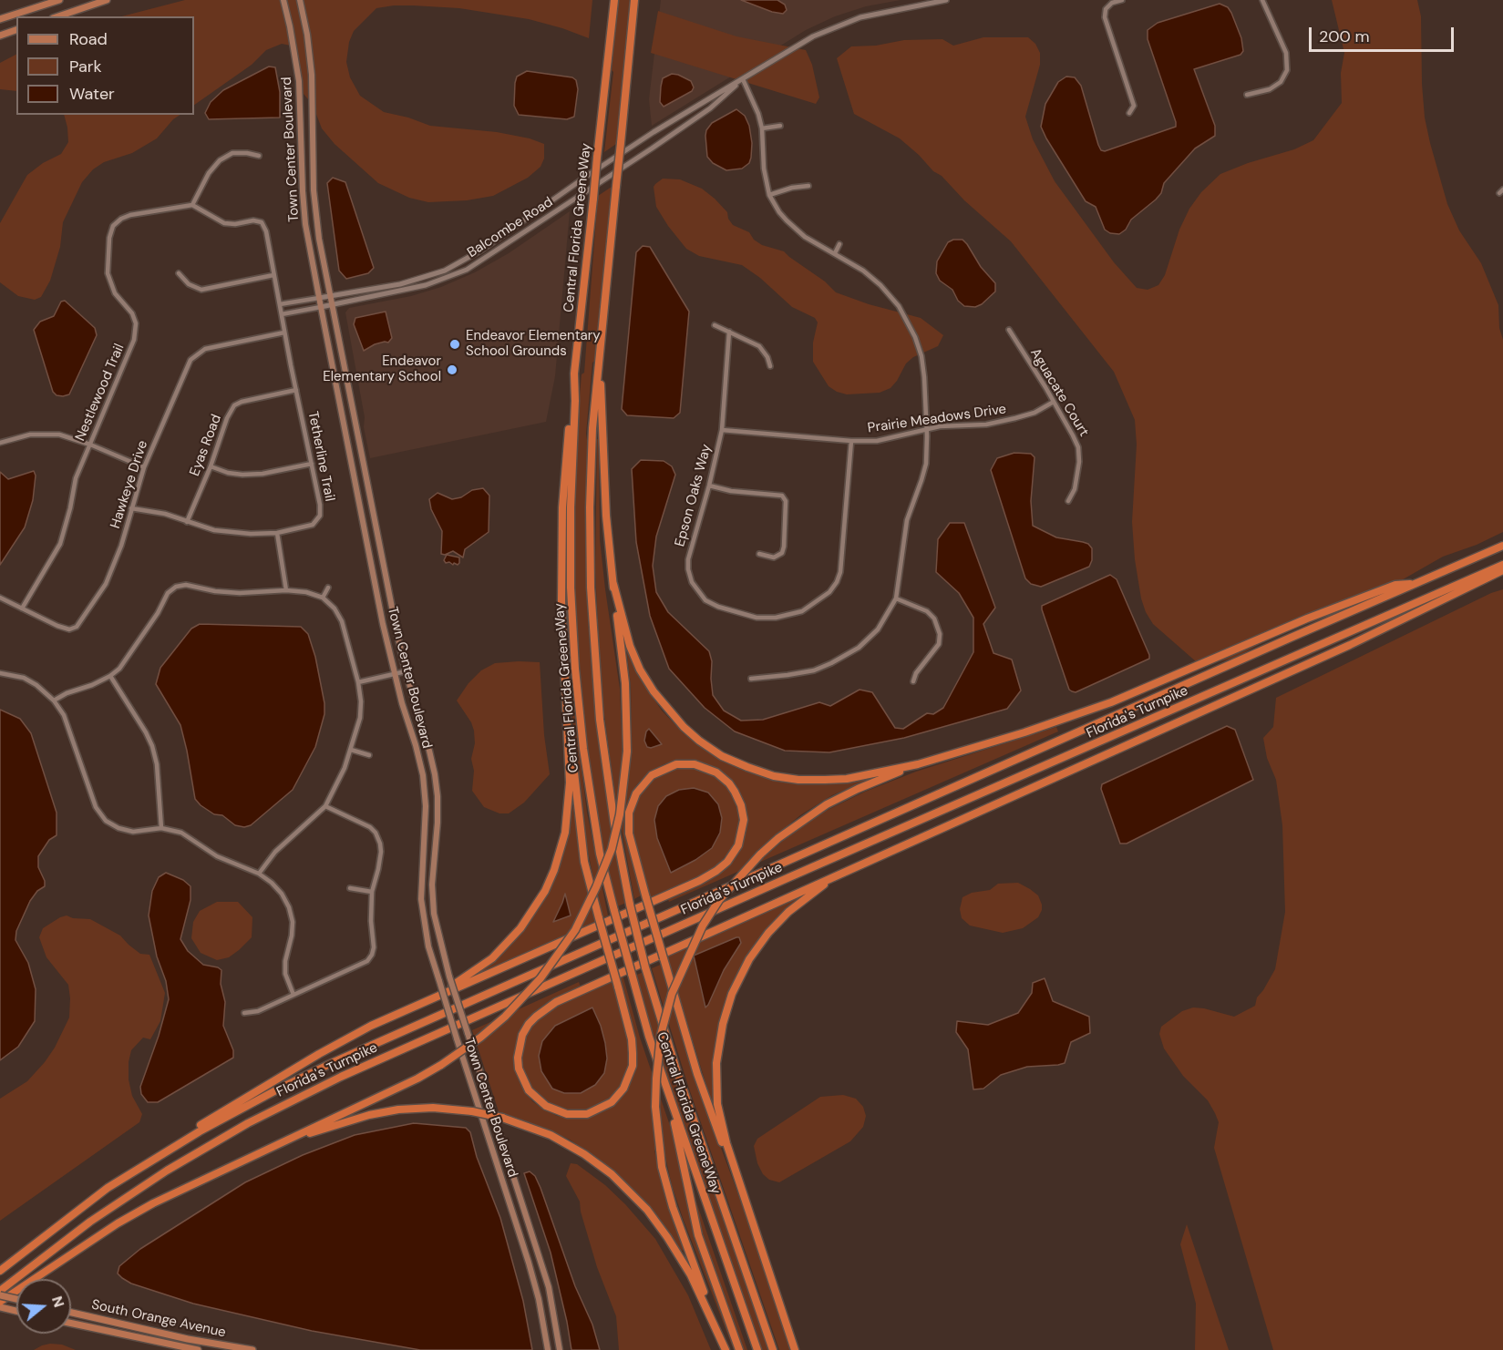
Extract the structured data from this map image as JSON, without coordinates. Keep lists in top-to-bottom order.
{
  "streets": {
    "highway": ["Central Florida GreeneWay", "Florida's Turnpike"],
    "main road": ["Town Center Boulevard", "South Orange Avenue"],
    "street": [
      "Balcombe Road",
      "Nestlewood Trail",
      "Aguacate Court",
      "Prairie Meadows Drive",
      "Eyas Road",
      "Tetherline Trail",
      "Hawkeye Drive",
      "Epson Oaks Way"
    ]
  },
  "crossings": [
    ["Town Center Boulevard", "Balcombe Road"],
    ["Nestlewood Trail", "Hawkeye Drive"],
    ["Aguacate Court", "Prairie Meadows Drive"],
    ["Prairie Meadows Drive", "Epson Oaks Way"],
    ["Eyas Road", "Tetherline Trail"],
    ["Tetherline Trail", "Hawkeye Drive"]
  ],
  "places": ["Endeavor Elementary School Grounds", "Endeavor Elementary School"],
  "legend": ["Road", "Park", "Water"],
  "scale_bar": "200 m",
  "north": "right"
}
